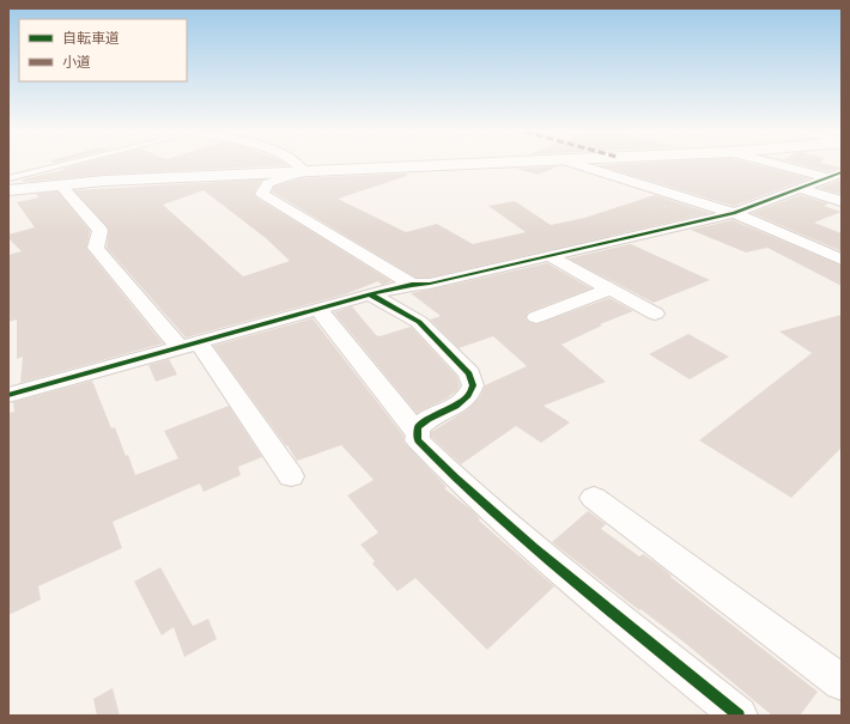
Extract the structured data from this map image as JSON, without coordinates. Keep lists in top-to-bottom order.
{
  "legend": ["自転車道", "小道"]
}
